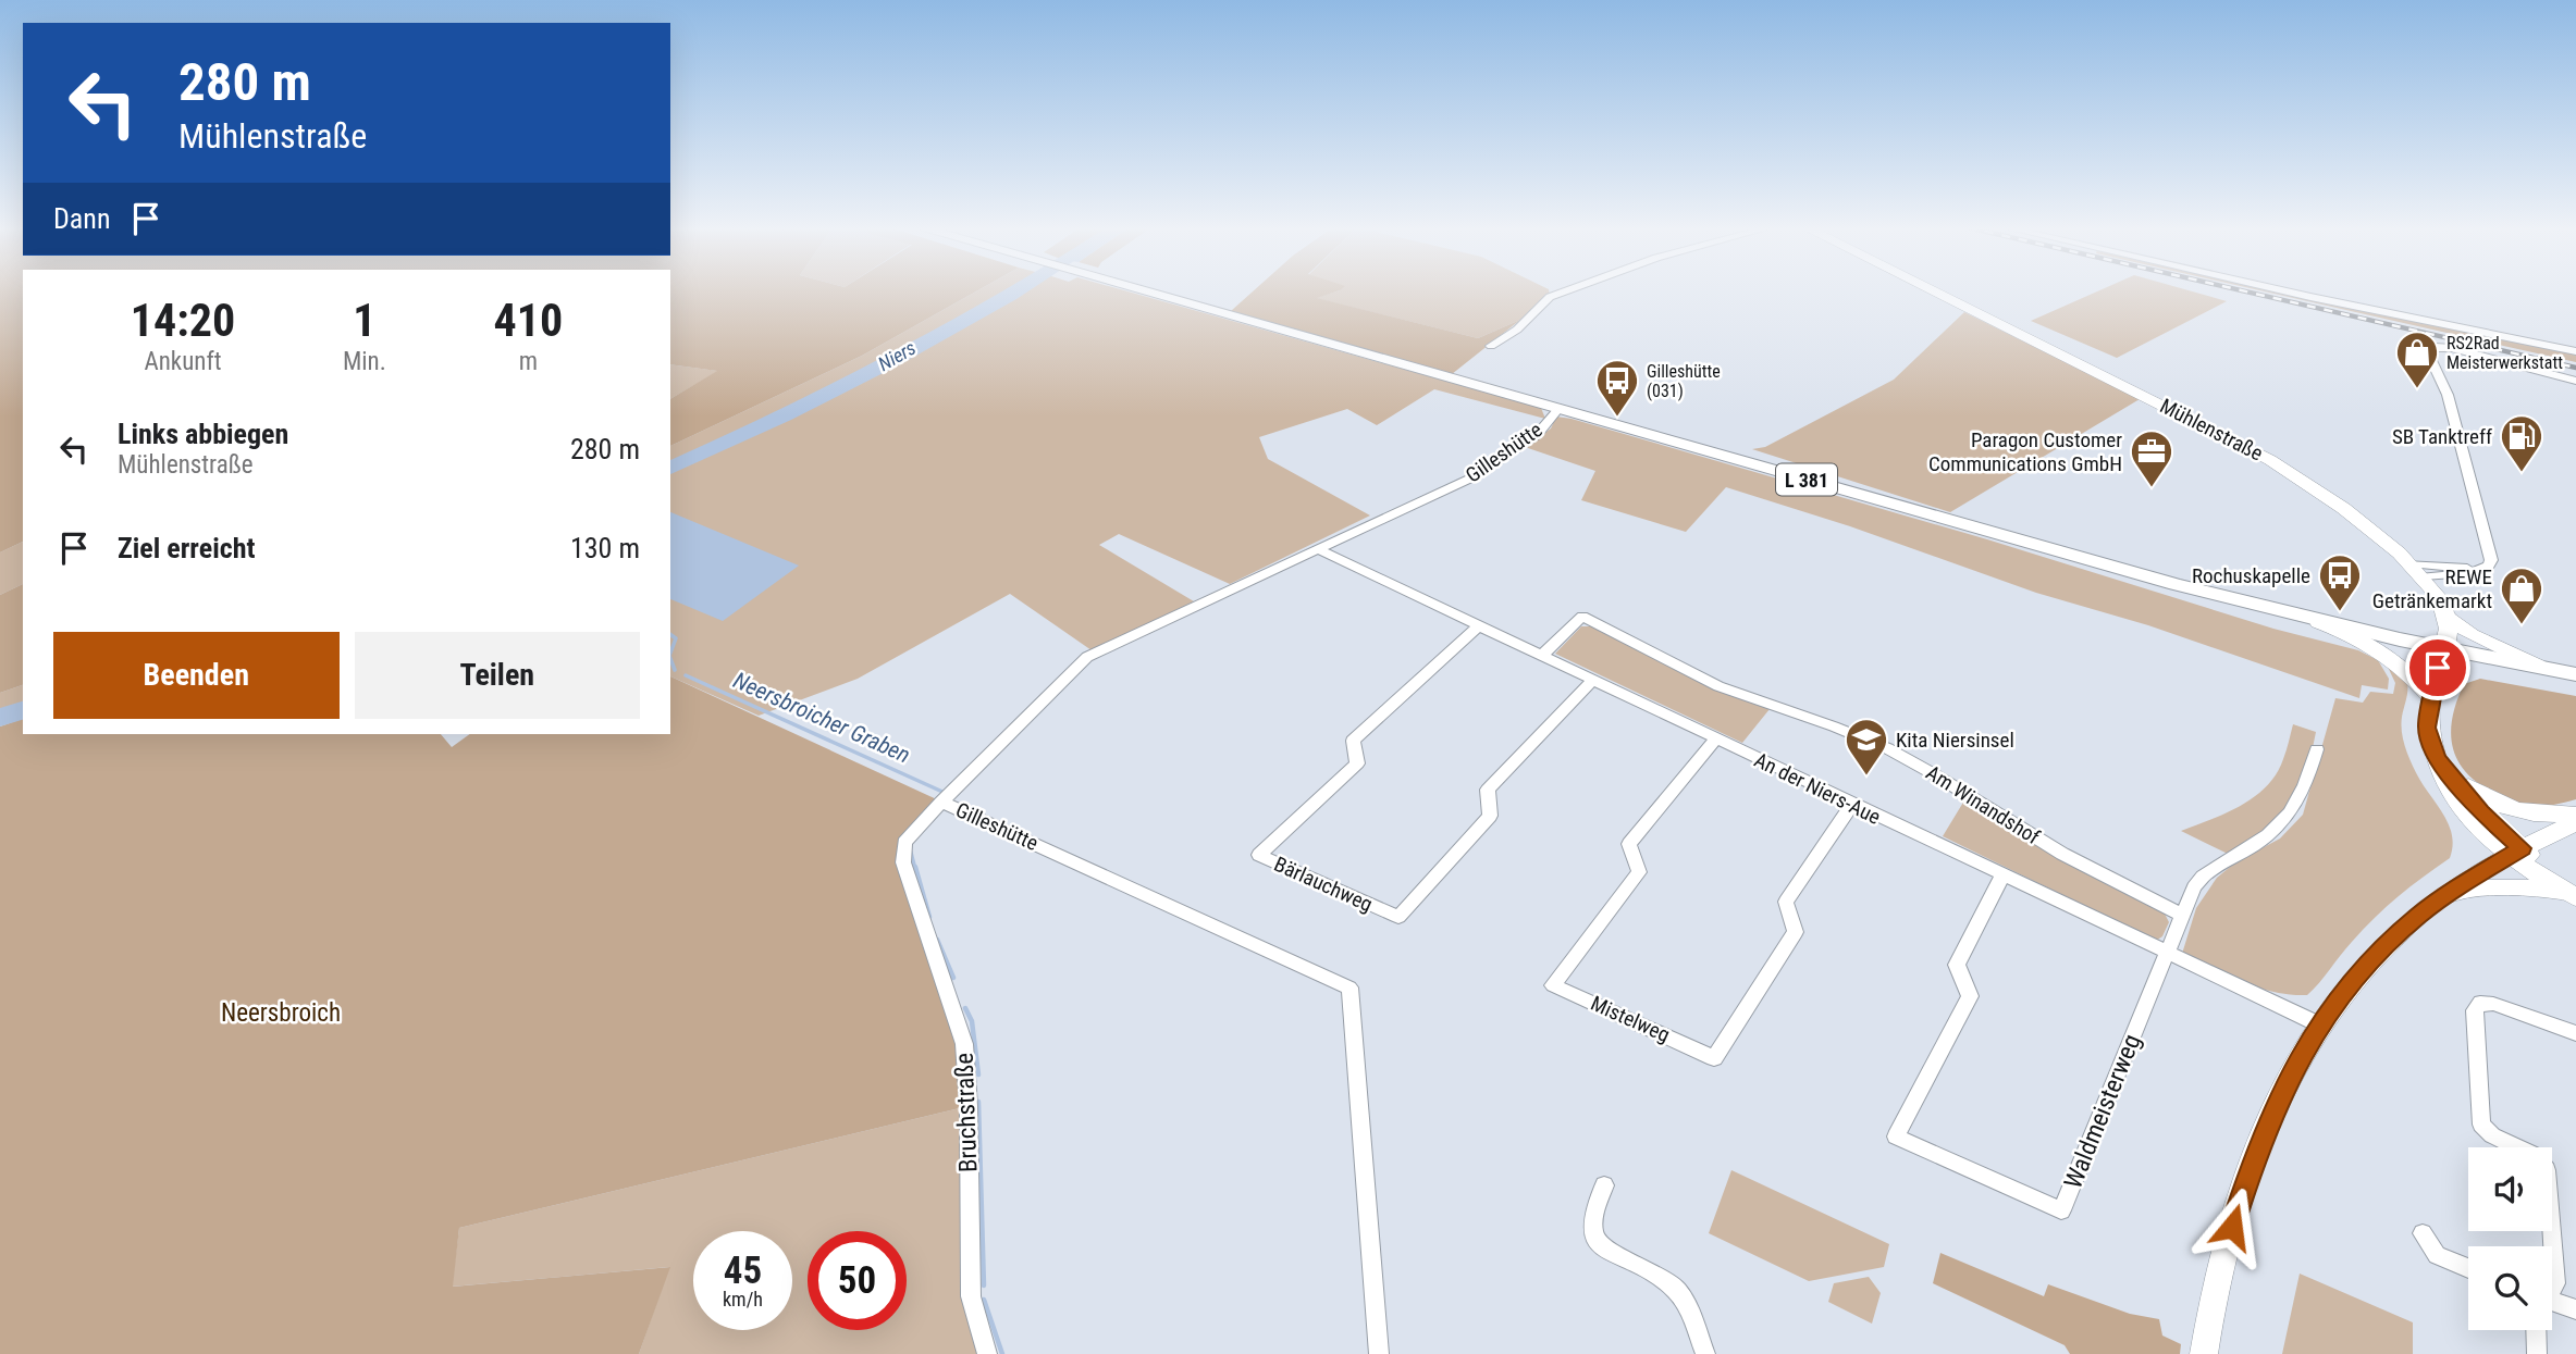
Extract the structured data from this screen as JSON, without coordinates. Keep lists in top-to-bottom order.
{
  "streets": {
    "main road": ["Mühlenstraße", "L 381"],
    "street": [
      "Gilleshütte",
      "An der Niers-Aue",
      "Am Winandshof",
      "Bärlauchweg",
      "Mistelweg",
      "Waldmeisterweg",
      "Bruchstraße"
    ]
  },
  "crossings": [
    ["Gilleshütte", "L 381"],
    ["Gilleshütte", "An der Niers-Aue"],
    ["Gilleshütte", "Bruchstraße"],
    ["An der Niers-Aue", "Am Winandshof"],
    ["An der Niers-Aue", "Bärlauchweg"],
    ["An der Niers-Aue", "Mistelweg"],
    ["An der Niers-Aue", "Waldmeisterweg"]
  ],
  "water": ["Niers", "Neersbroicher Graben"],
  "parks": ["Neersbroich"],
  "places": {
    "shop": ["RS2Rad Meisterwerkstatt", "REWE Getränkemarkt"],
    "bus stop": ["Gilleshütte (031)", "Rochuskapelle"],
    "fuel station": ["SB Tanktreff"],
    "office": ["Paragon Customer Communications GmbH"],
    "school or university": ["Kita Niersinsel"]
  },
  "page": {
    "turn": ["280 m", "Mühlenstraße"],
    "then": "Dann",
    "eta": [
      "14:20",
      "Ankunft",
      "1",
      "Min.",
      "410",
      "m"
    ],
    "list": [
      {
        "name": "Links abbiegen",
        "note": "Mühlenstraße",
        "value": "280 m"
      },
      {
        "name": "Ziel erreicht",
        "value": "130 m"
      }
    ],
    "buttons": ["Beenden", "Teilen"],
    "speed": "45 km/h",
    "limit": "50"
  }
}
